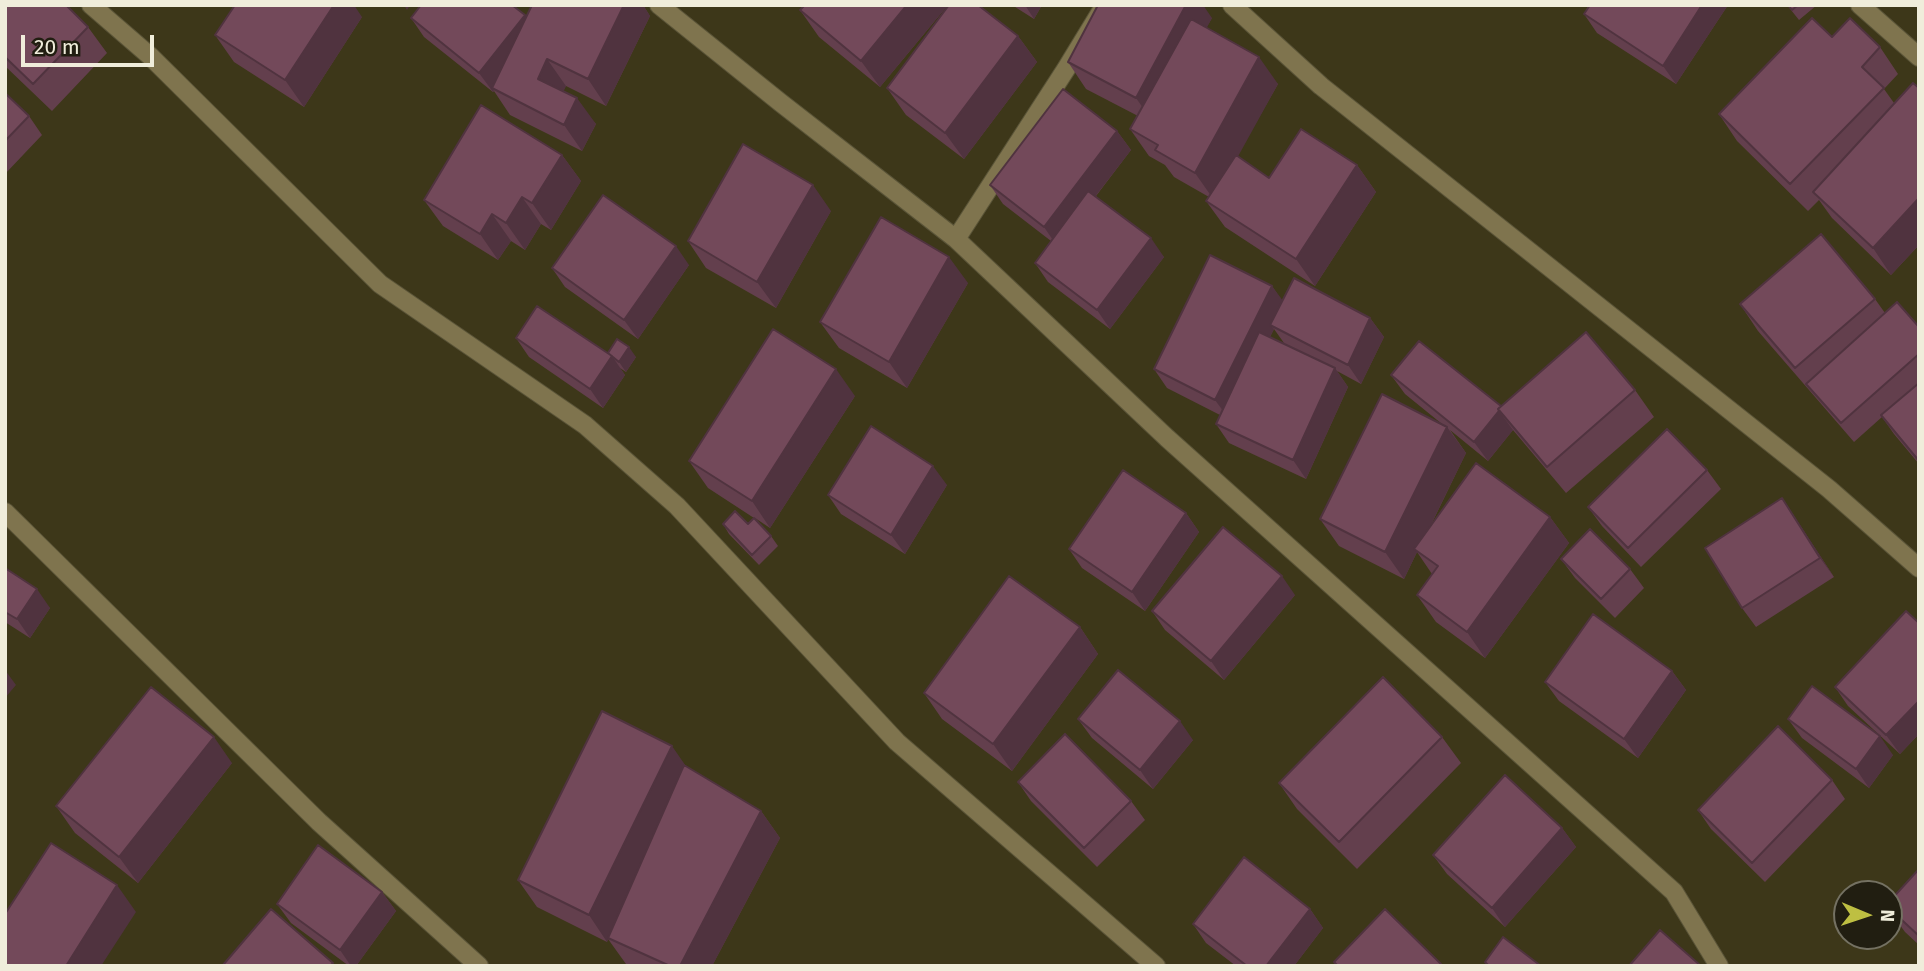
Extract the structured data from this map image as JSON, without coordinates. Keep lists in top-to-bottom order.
{
  "scale_bar": "20 m",
  "north": "right"
}
